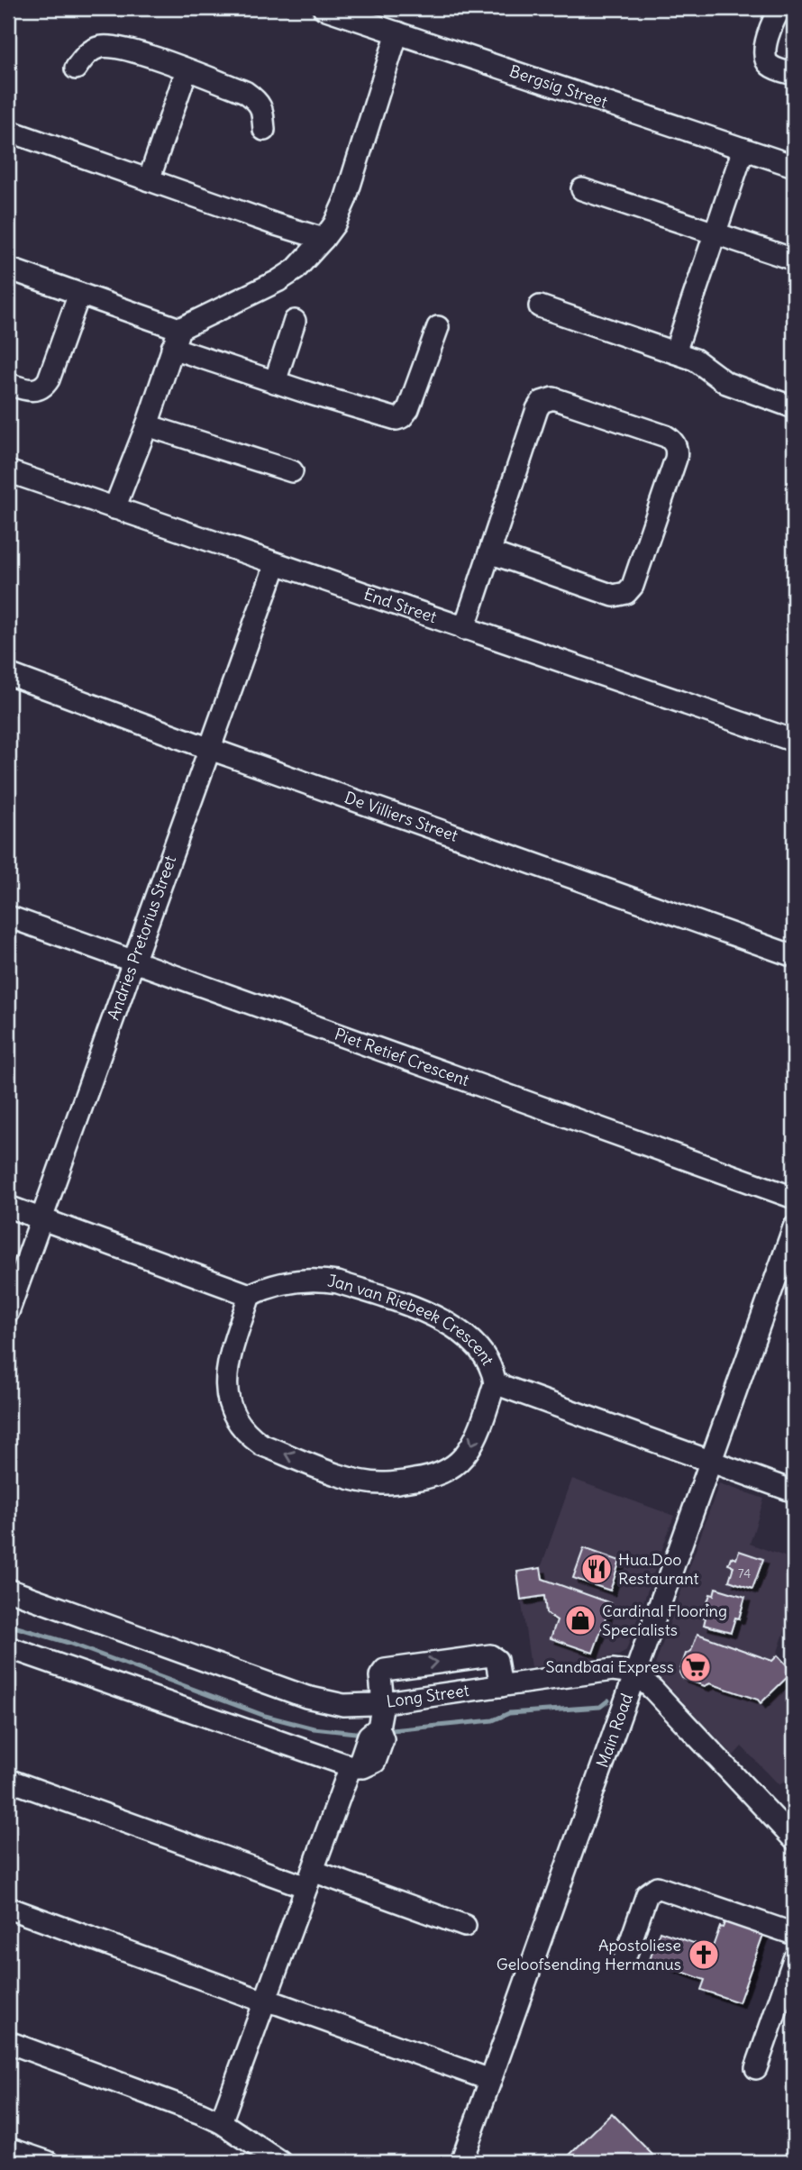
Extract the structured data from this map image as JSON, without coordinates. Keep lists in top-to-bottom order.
{
  "streets": {
    "street": [
      "Bergsig Street",
      "End Street",
      "De Villiers Street",
      "Andries Pretorius Street",
      "Piet Retief Crescent",
      "Jan van Riebeek Crescent",
      "Long Street",
      "Main Road"
    ]
  },
  "crossings": [
    ["End Street", "Andries Pretorius Street"],
    ["De Villiers Street", "Andries Pretorius Street"],
    ["Andries Pretorius Street", "Piet Retief Crescent"],
    ["Jan van Riebeek Crescent", "Main Road"],
    ["Long Street", "Main Road"]
  ],
  "places": {
    "restaurant": ["Hua.Doo Restaurant"],
    "shop": ["Cardinal Flooring Specialists"],
    "supermarket": ["Sandbaai Express"],
    "church": ["Apostoliese Geloofsending Hermanus"]
  },
  "house_numbers": ["74"]
}
